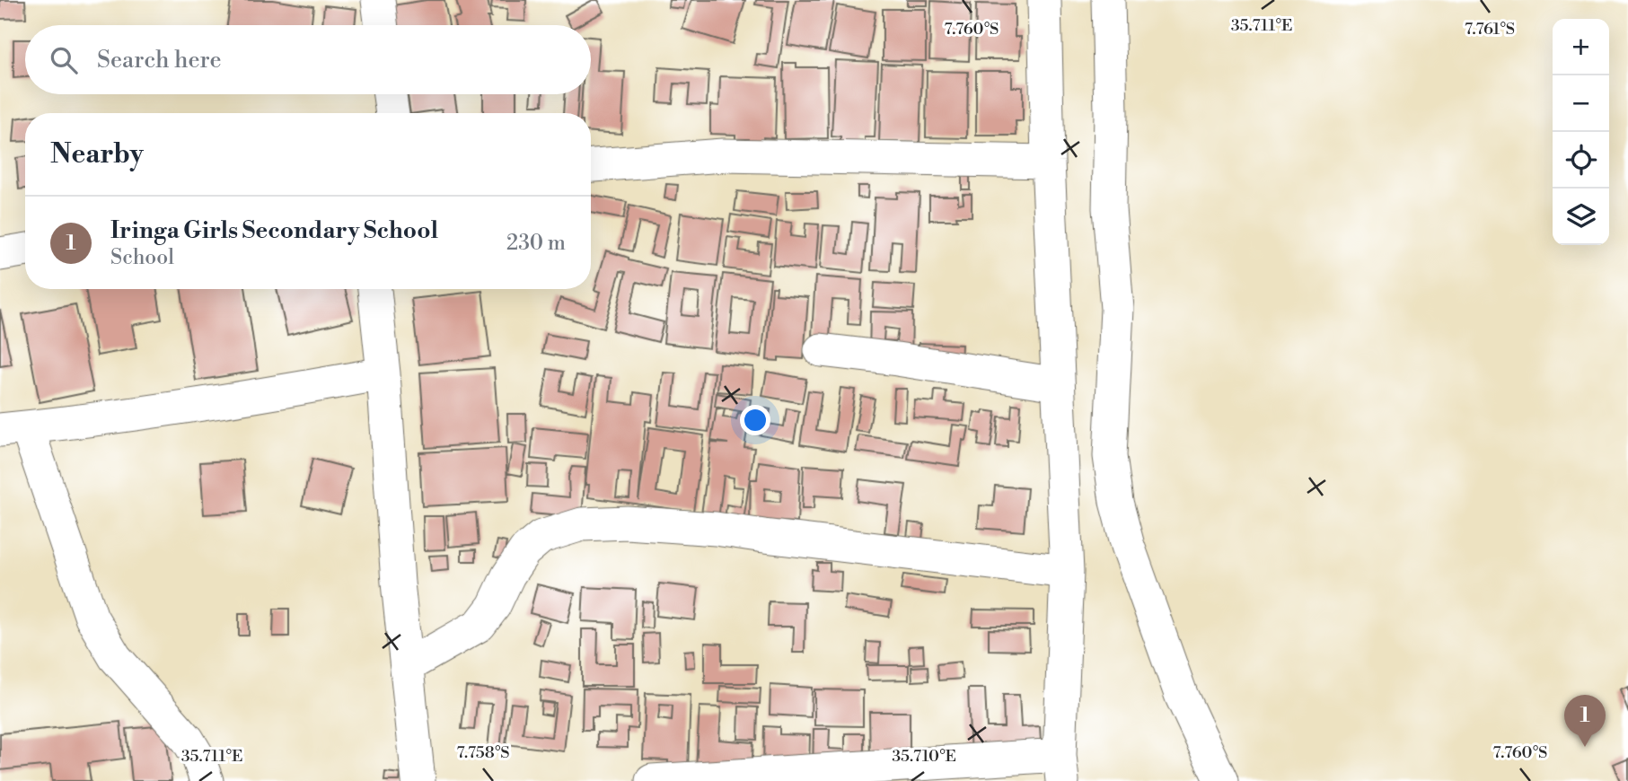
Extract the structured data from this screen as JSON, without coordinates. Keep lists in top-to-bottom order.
{
  "page": {
    "map_buttons": ["+", "−"],
    "search": "Search here",
    "heading": "Nearby",
    "list": [
      {
        "mark": "1",
        "name": "Iringa Girls Secondary School",
        "note": "School",
        "value": "230 m"
      }
    ],
    "pins": "1"
  },
  "coordinates": [
    "35.711°E",
    "7.760°S",
    "7.761°S",
    "7.758°S",
    "35.710°E"
  ]
}
